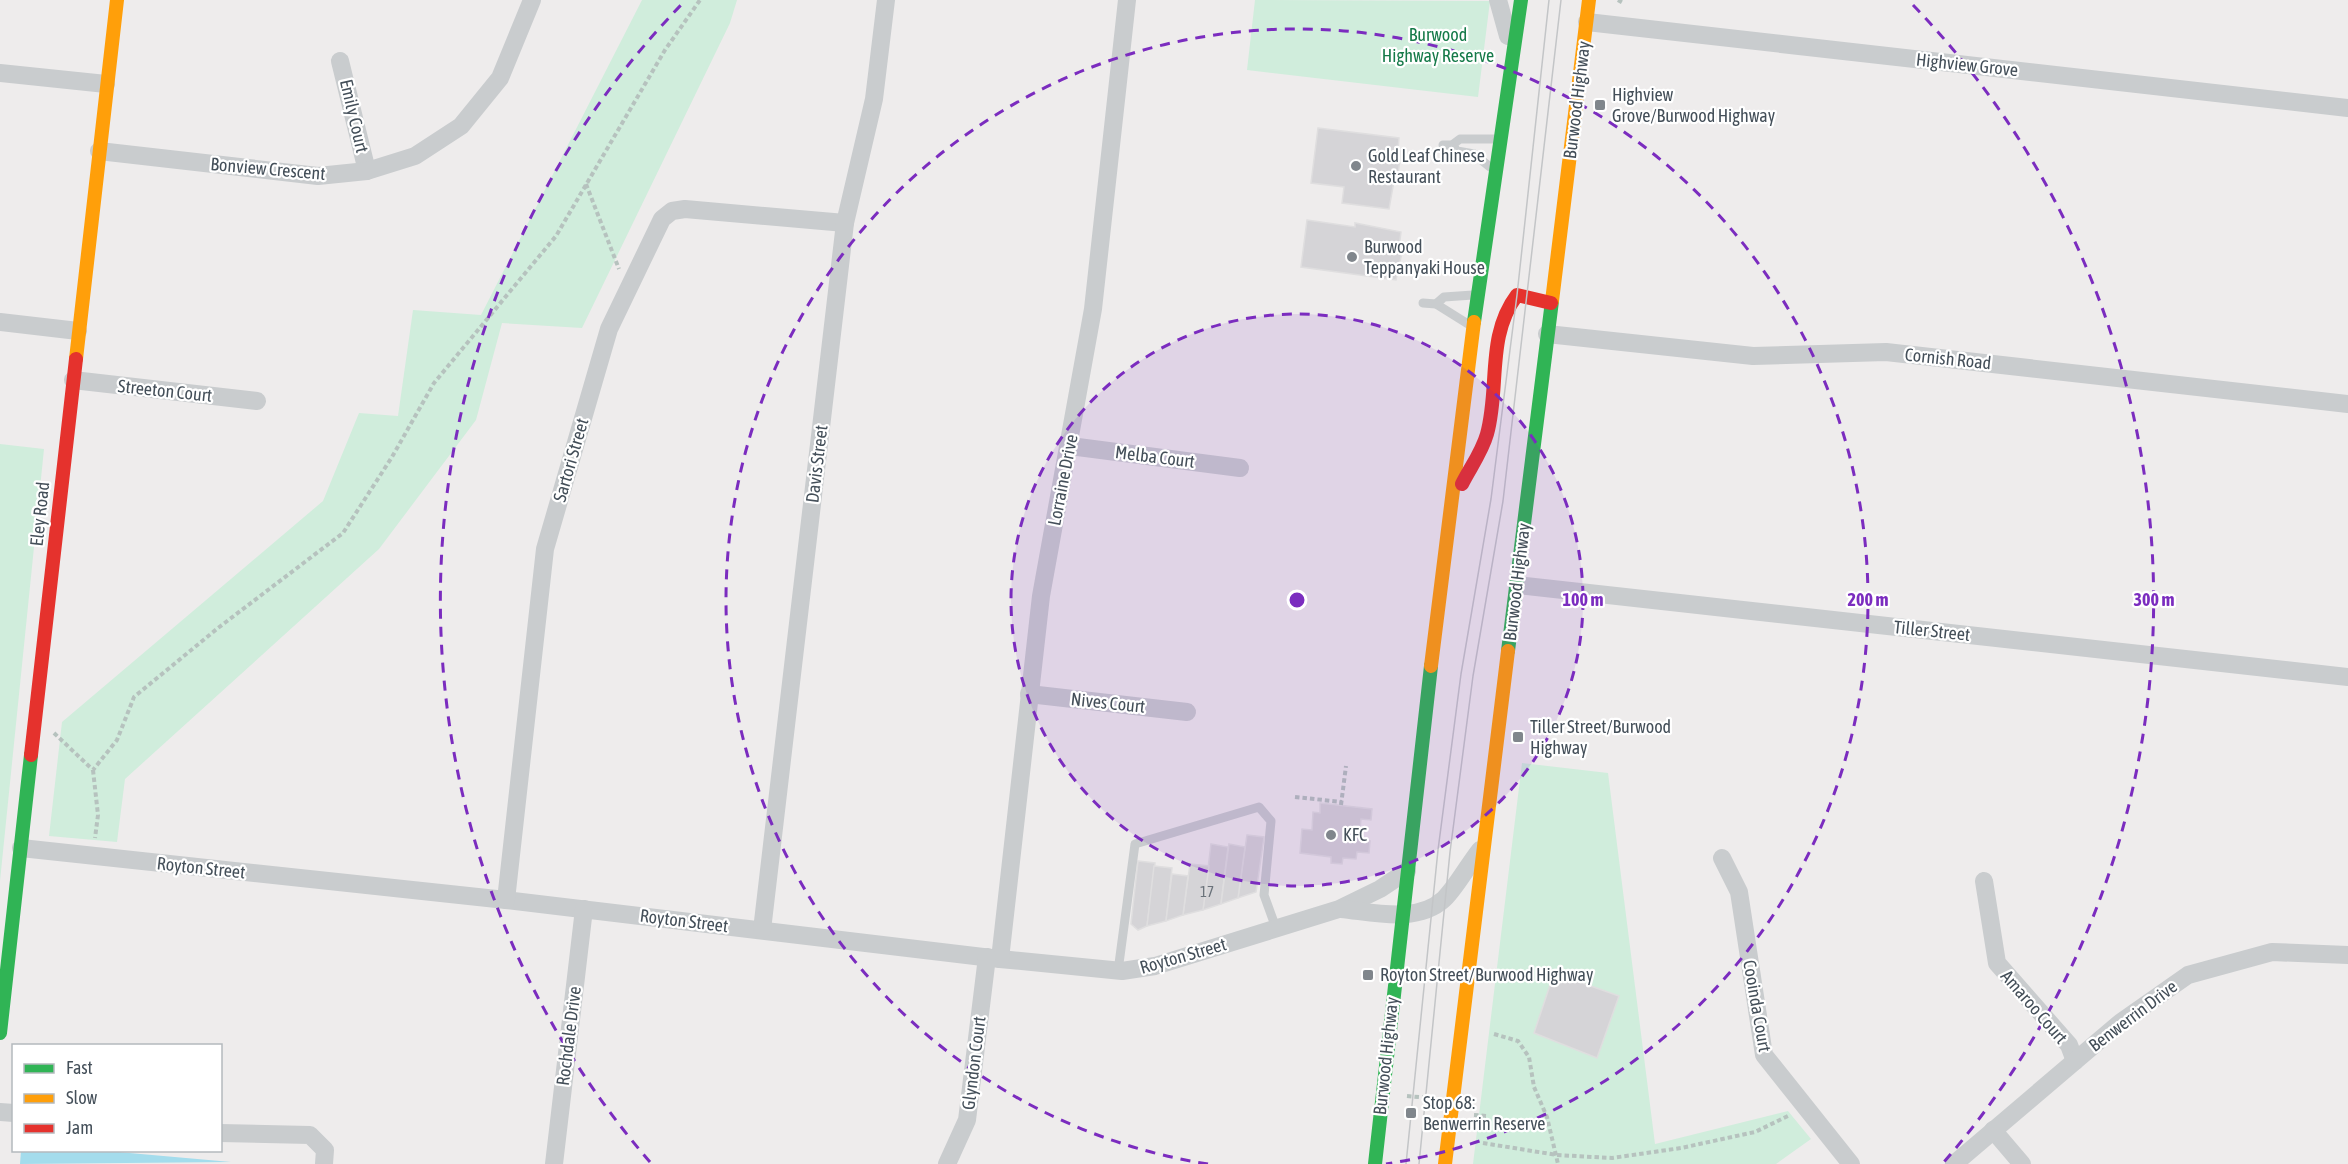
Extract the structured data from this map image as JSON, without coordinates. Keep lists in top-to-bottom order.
{
  "streets": {
    "main road": ["Burwood Highway", "Eley Road"],
    "street": [
      "Highview Grove",
      "Emily Court",
      "Bonview Crescent",
      "Cornish Road",
      "Streeton Court",
      "Melba Court",
      "Sartori Street",
      "Davis Street",
      "Lorraine Drive",
      "Tiller Street",
      "Nives Court",
      "Royton Street",
      "Cooinda Court",
      "Amaroo Court",
      "Benwerrin Drive",
      "Rochdale Drive",
      "Glyndon Court"
    ]
  },
  "crossings": [
    ["Highview Grove", "Burwood Highway"],
    ["Burwood Highway", "Cornish Road"],
    ["Burwood Highway", "Tiller Street"],
    ["Burwood Highway", "Royton Street"],
    ["Emily Court", "Bonview Crescent"],
    ["Bonview Crescent", "Eley Road"],
    ["Streeton Court", "Eley Road"],
    ["Melba Court", "Lorraine Drive"],
    ["Sartori Street", "Davis Street"],
    ["Sartori Street", "Royton Street"],
    ["Davis Street", "Royton Street"],
    ["Lorraine Drive", "Nives Court"],
    ["Lorraine Drive", "Royton Street"],
    ["Lorraine Drive", "Glyndon Court"],
    ["Eley Road", "Royton Street"],
    ["Royton Street", "Rochdale Drive"],
    ["Royton Street", "Glyndon Court"],
    ["Amaroo Court", "Benwerrin Drive"]
  ],
  "parks": ["Burwood Highway Reserve"],
  "places": {
    "transit": [
      "Highview Grove/Burwood Highway",
      "Tiller Street/Burwood Highway",
      "Royton Street/Burwood Highway",
      "Stop 68: Benwerrin Reserve"
    ],
    "other": ["Gold Leaf Chinese Restaurant", "Burwood Teppanyaki House", "KFC"]
  },
  "house_numbers": ["17"],
  "legend": ["Fast", "Slow", "Jam"],
  "rings": ["100 m", "200 m", "300 m"]
}
